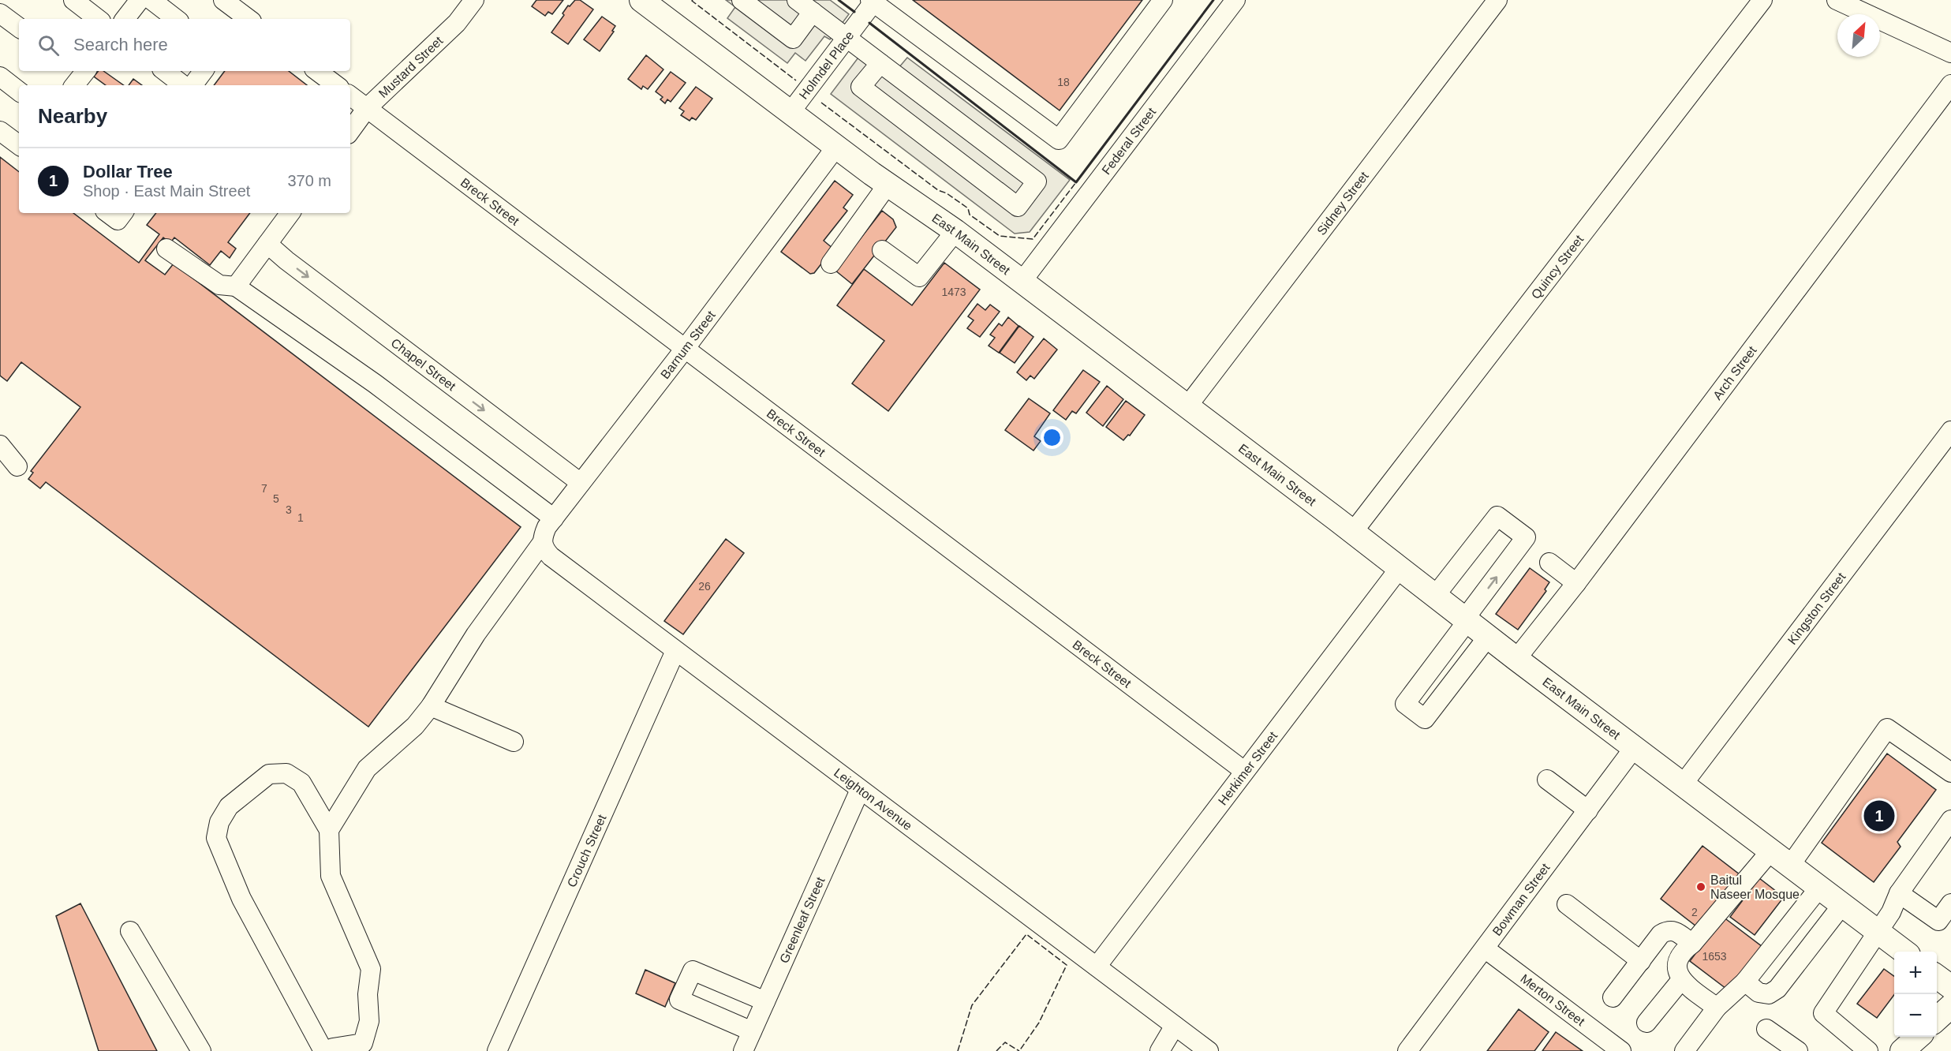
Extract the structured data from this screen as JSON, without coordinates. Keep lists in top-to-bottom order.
{
  "streets": {
    "main road": ["East Main Street"],
    "street": [
      "Holmdel Place",
      "Mustard Street",
      "Federal Street",
      "Breck Street",
      "Sidney Street",
      "Quincy Street",
      "Barnum Street",
      "Chapel Street",
      "Arch Street",
      "Kingston Street",
      "Herkimer Street",
      "Leighton Avenue",
      "Crouch Street",
      "Bowman Street",
      "Greenleaf Street",
      "Merton Street"
    ]
  },
  "crossings": [
    ["Holmdel Place", "East Main Street"],
    ["Mustard Street", "Breck Street"],
    ["Federal Street", "East Main Street"],
    ["Breck Street", "Barnum Street"],
    ["Breck Street", "Herkimer Street"],
    ["Sidney Street", "East Main Street"],
    ["East Main Street", "Quincy Street"],
    ["East Main Street", "Barnum Street"],
    ["East Main Street", "Arch Street"],
    ["East Main Street", "Kingston Street"],
    ["East Main Street", "Herkimer Street"],
    ["East Main Street", "Bowman Street"],
    ["Barnum Street", "Chapel Street"],
    ["Barnum Street", "Leighton Avenue"],
    ["Herkimer Street", "Leighton Avenue"],
    ["Leighton Avenue", "Crouch Street"],
    ["Leighton Avenue", "Greenleaf Street"],
    ["Bowman Street", "Merton Street"]
  ],
  "places": ["Baitul Naseer Mosque"],
  "house_numbers": [
    "18",
    "1473",
    "7",
    "5",
    "3",
    "1",
    "26",
    "2",
    "1653"
  ],
  "north": "top right",
  "page": {
    "search": "Search here",
    "heading": "Nearby",
    "list": [
      {
        "mark": "1",
        "name": "Dollar Tree",
        "note": "Shop · East Main Street",
        "value": "370 m"
      }
    ],
    "pins": "1",
    "map_buttons": ["+", "−"]
  }
}
